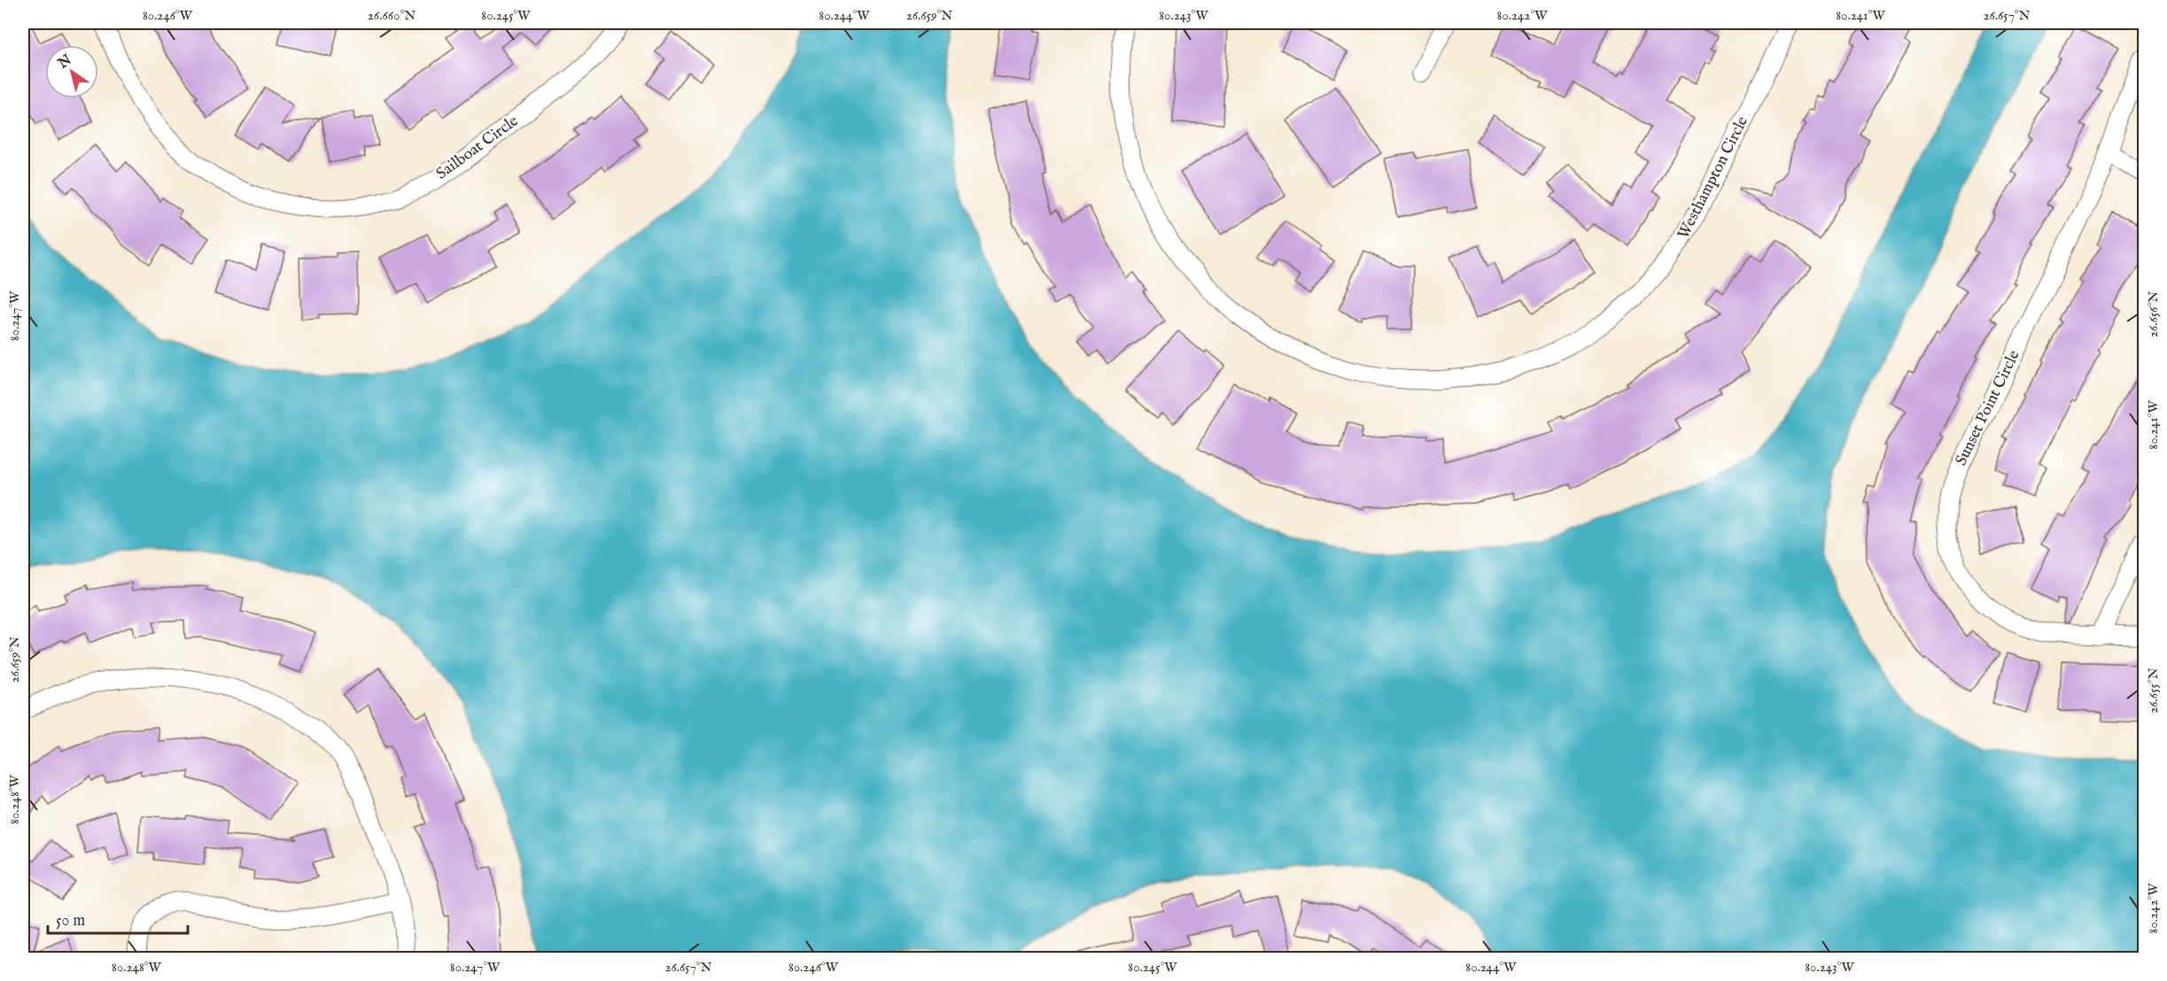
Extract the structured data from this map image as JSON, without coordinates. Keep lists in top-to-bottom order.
{
  "streets": {
    "street": ["Sailboat Circle", "Westhampton Circle", "Sunset Point Circle"]
  },
  "scale_bar": "50 m",
  "north": "top left",
  "coordinates": [
    "80.246°W",
    "26.660°N",
    "80.245°W",
    "80.244°W",
    "26.659°N",
    "80.243°W",
    "80.242°W",
    "80.241°W",
    "26.657°N",
    "26.656°N",
    "80.247°W",
    "26.655°N",
    "80.248°W"
  ]
}
